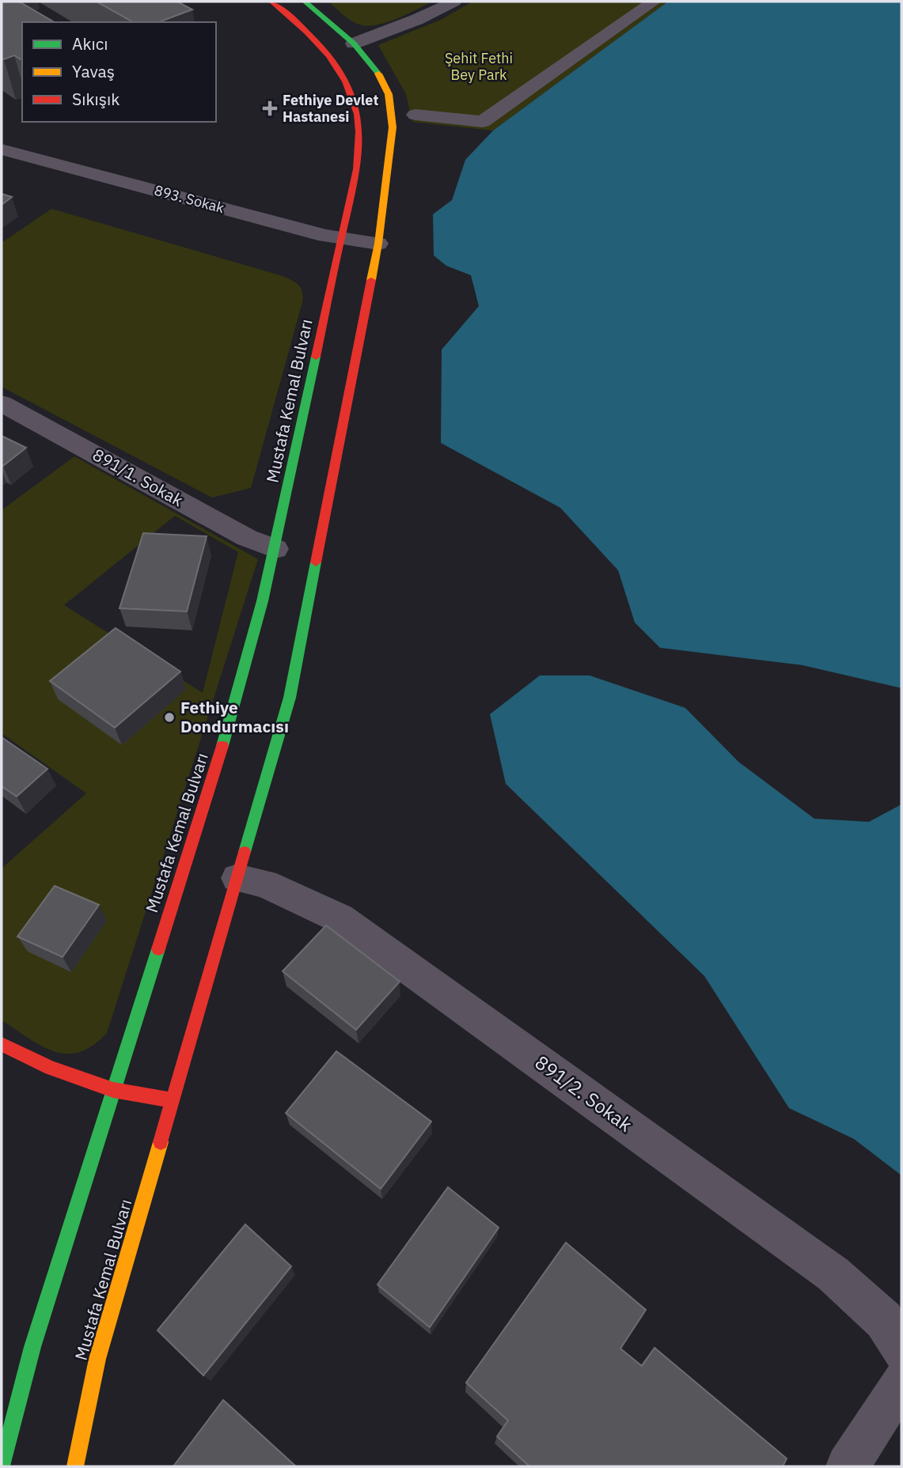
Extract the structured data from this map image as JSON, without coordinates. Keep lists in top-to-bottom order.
{
  "streets": {
    "main road": ["Mustafa Kemal Bulvarı"],
    "street": ["893. Sokak", "891/1. Sokak", "891/2. Sokak"]
  },
  "crossings": [
    ["893. Sokak", "Mustafa Kemal Bulvarı"],
    ["Mustafa Kemal Bulvarı", "891/1. Sokak"],
    ["Mustafa Kemal Bulvarı", "891/2. Sokak"]
  ],
  "parks": ["Şehit Fethi Bey Park"],
  "places": {
    "health": ["Fethiye Devlet Hastanesi"],
    "other": ["Fethiye Dondurmacısı"]
  },
  "legend": ["Akıcı", "Yavaş", "Sıkışık"]
}
